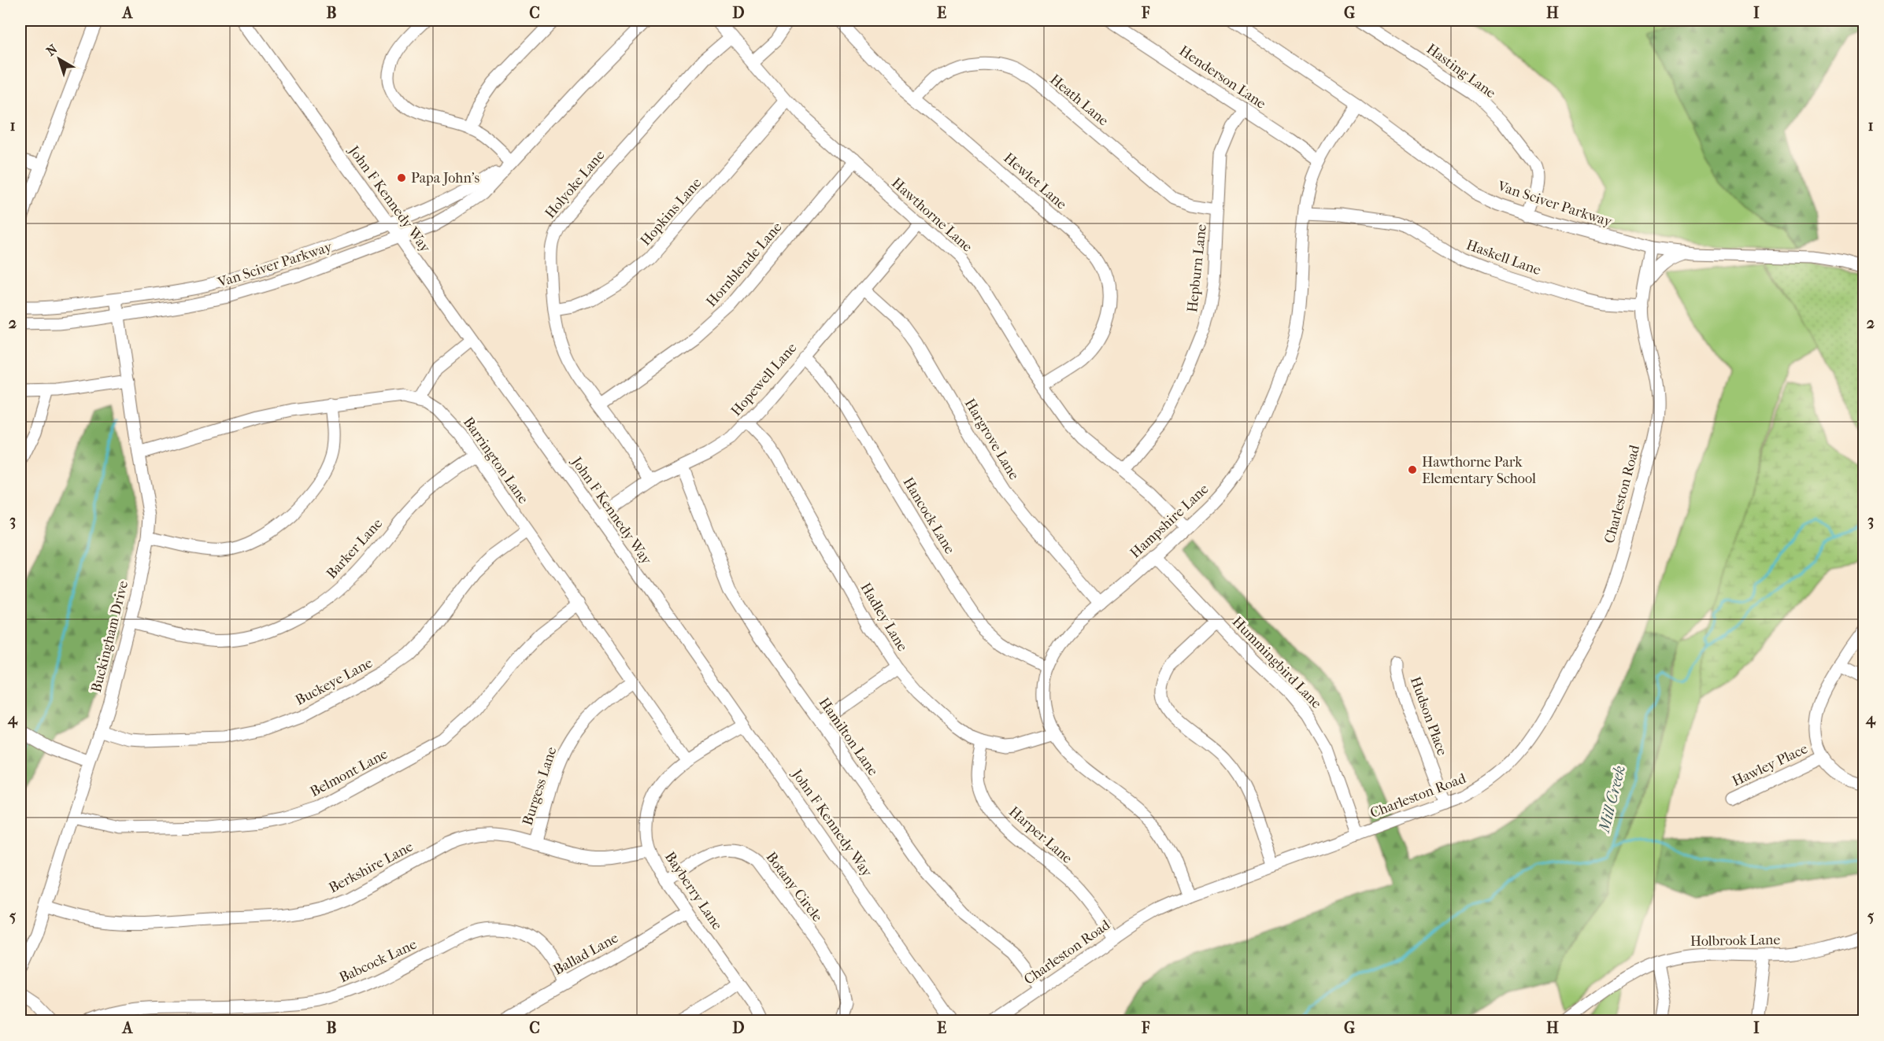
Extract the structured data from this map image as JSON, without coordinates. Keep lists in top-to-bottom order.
{
  "streets": {
    "street": [
      "Hasting Lane",
      "Henderson Lane",
      "Heath Lane",
      "Hewlet Lane",
      "Holyoke Lane",
      "John F Kennedy Way",
      "Van Sciver Parkway",
      "Hopkins Lane",
      "Hawthorne Lane",
      "Haskell Lane",
      "Hornblende Lane",
      "Hepburn Lane",
      "Hopewell Lane",
      "Hargrove Lane",
      "Barrington Lane",
      "Charleston Road",
      "Hancock Lane",
      "Hampshire Lane",
      "Barker Lane",
      "Hadley Lane",
      "Buckingham Drive",
      "Hummingbird Lane",
      "Buckeye Lane",
      "Hudson Place",
      "Hamilton Lane",
      "Hawley Place",
      "Belmont Lane",
      "Burgess Lane",
      "Harper Lane",
      "Berkshire Lane",
      "Botany Circle",
      "Bayberry Lane",
      "Holbrook Lane",
      "Ballad Lane",
      "Babcock Lane"
    ]
  },
  "crossings": [
    ["Hasting Lane", "Van Sciver Parkway"],
    ["Henderson Lane", "Hepburn Lane"],
    ["Henderson Lane", "Hampshire Lane"],
    ["Heath Lane", "Hewlet Lane"],
    ["Heath Lane", "Hepburn Lane"],
    ["Hewlet Lane", "Hawthorne Lane"],
    ["Holyoke Lane", "Hopkins Lane"],
    ["Holyoke Lane", "Hawthorne Lane"],
    ["Holyoke Lane", "Hornblende Lane"],
    ["Holyoke Lane", "Hopewell Lane"],
    ["John F Kennedy Way", "Van Sciver Parkway"],
    ["John F Kennedy Way", "Hopewell Lane"],
    ["John F Kennedy Way", "Bayberry Lane"],
    ["Van Sciver Parkway", "Charleston Road"],
    ["Van Sciver Parkway", "Hampshire Lane"],
    ["Van Sciver Parkway", "Buckingham Drive"],
    ["Hopkins Lane", "Hawthorne Lane"],
    ["Hawthorne Lane", "Hornblende Lane"],
    ["Hawthorne Lane", "Hepburn Lane"],
    ["Hawthorne Lane", "Hopewell Lane"],
    ["Hawthorne Lane", "Hampshire Lane"],
    ["Haskell Lane", "Charleston Road"],
    ["Haskell Lane", "Hampshire Lane"],
    ["Hopewell Lane", "Hargrove Lane"],
    ["Hopewell Lane", "Hancock Lane"],
    ["Hopewell Lane", "Hadley Lane"],
    ["Hopewell Lane", "Hamilton Lane"],
    ["Hargrove Lane", "Hampshire Lane"],
    ["Barrington Lane", "Barker Lane"],
    ["Barrington Lane", "Buckingham Drive"],
    ["Barrington Lane", "Buckeye Lane"],
    ["Barrington Lane", "Belmont Lane"],
    ["Barrington Lane", "Burgess Lane"],
    ["Barrington Lane", "Bayberry Lane"],
    ["Charleston Road", "Hampshire Lane"],
    ["Charleston Road", "Hummingbird Lane"],
    ["Charleston Road", "Hudson Place"],
    ["Charleston Road", "Hamilton Lane"],
    ["Charleston Road", "Harper Lane"],
    ["Hancock Lane", "Hampshire Lane"],
    ["Hampshire Lane", "Hadley Lane"],
    ["Hampshire Lane", "Hummingbird Lane"],
    ["Barker Lane", "Buckingham Drive"],
    ["Hadley Lane", "Harper Lane"],
    ["Buckingham Drive", "Buckeye Lane"],
    ["Buckingham Drive", "Belmont Lane"],
    ["Buckingham Drive", "Berkshire Lane"],
    ["Burgess Lane", "Berkshire Lane"],
    ["Berkshire Lane", "Bayberry Lane"],
    ["Botany Circle", "Bayberry Lane"],
    ["Bayberry Lane", "Ballad Lane"],
    ["Ballad Lane", "Babcock Lane"]
  ],
  "water": ["Mill Creek"],
  "places": ["Papa John's", "Hawthorne Park Elementary School"],
  "north": "top left",
  "grid": {
    "columns": [
      "A",
      "B",
      "C",
      "D",
      "E",
      "F",
      "G",
      "H",
      "I"
    ],
    "rows": [
      "1",
      "2",
      "3",
      "4",
      "5"
    ]
  }
}
